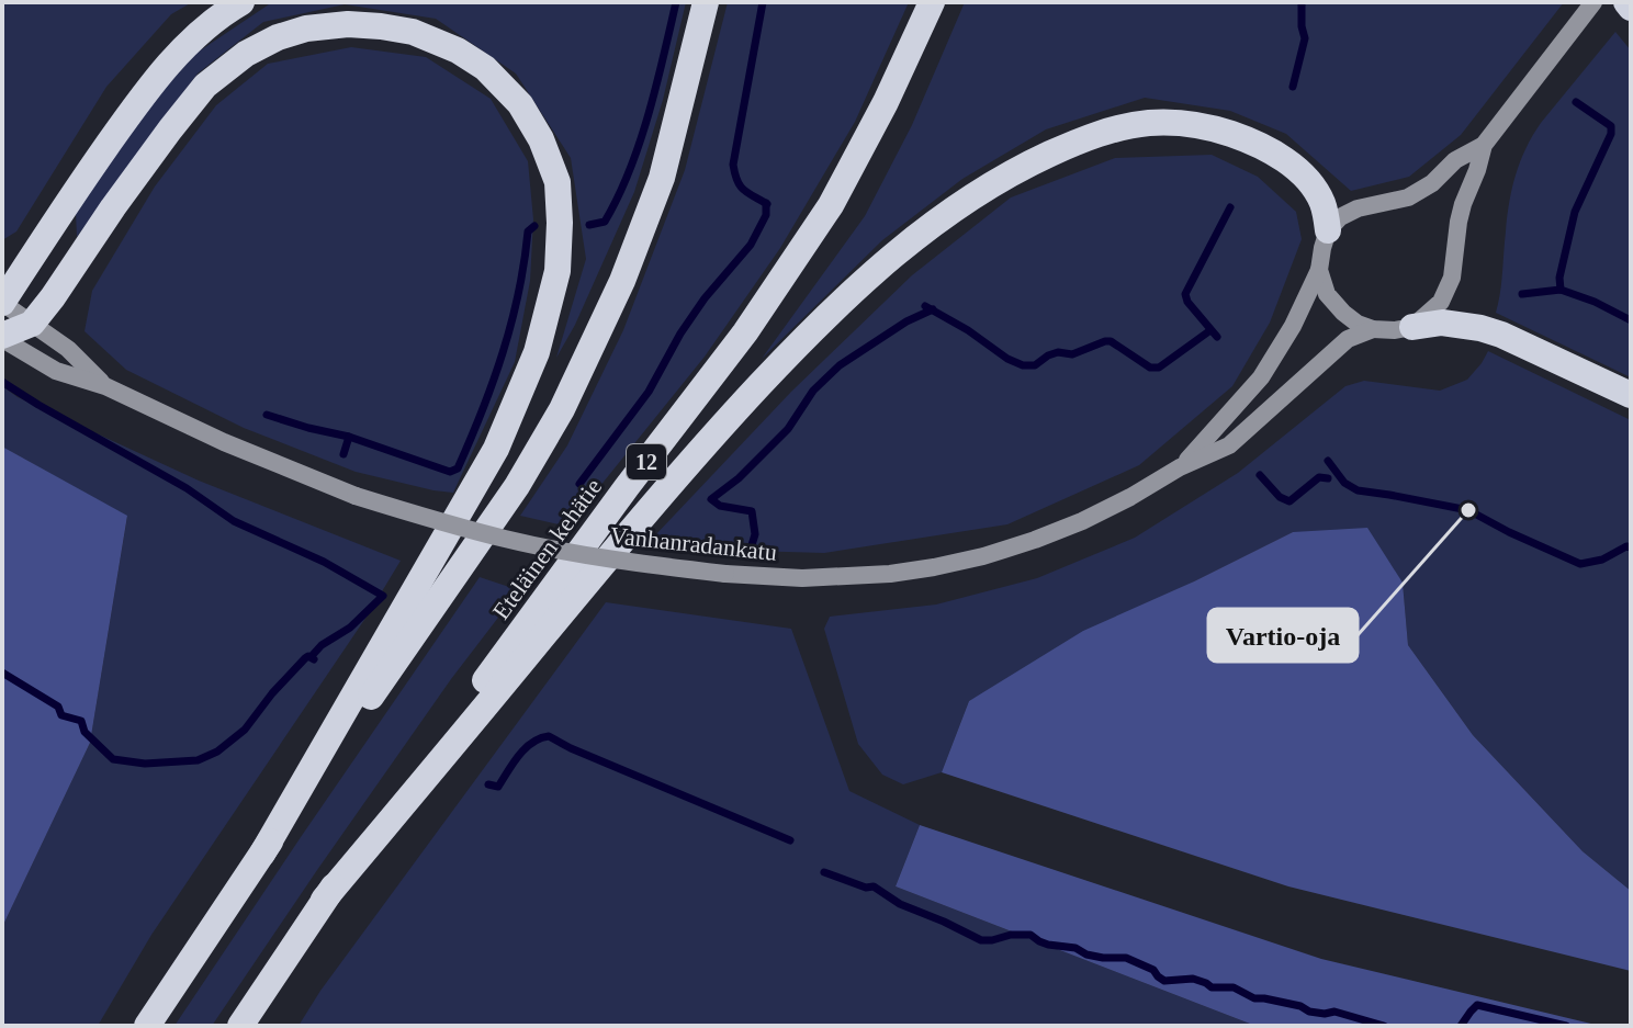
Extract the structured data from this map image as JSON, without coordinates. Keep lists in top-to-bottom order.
{
  "streets": {
    "highway": ["12", "Eteläinen kehätie"],
    "street": ["Vanhanradankatu"]
  },
  "places": ["Vartio-oja"]
}
